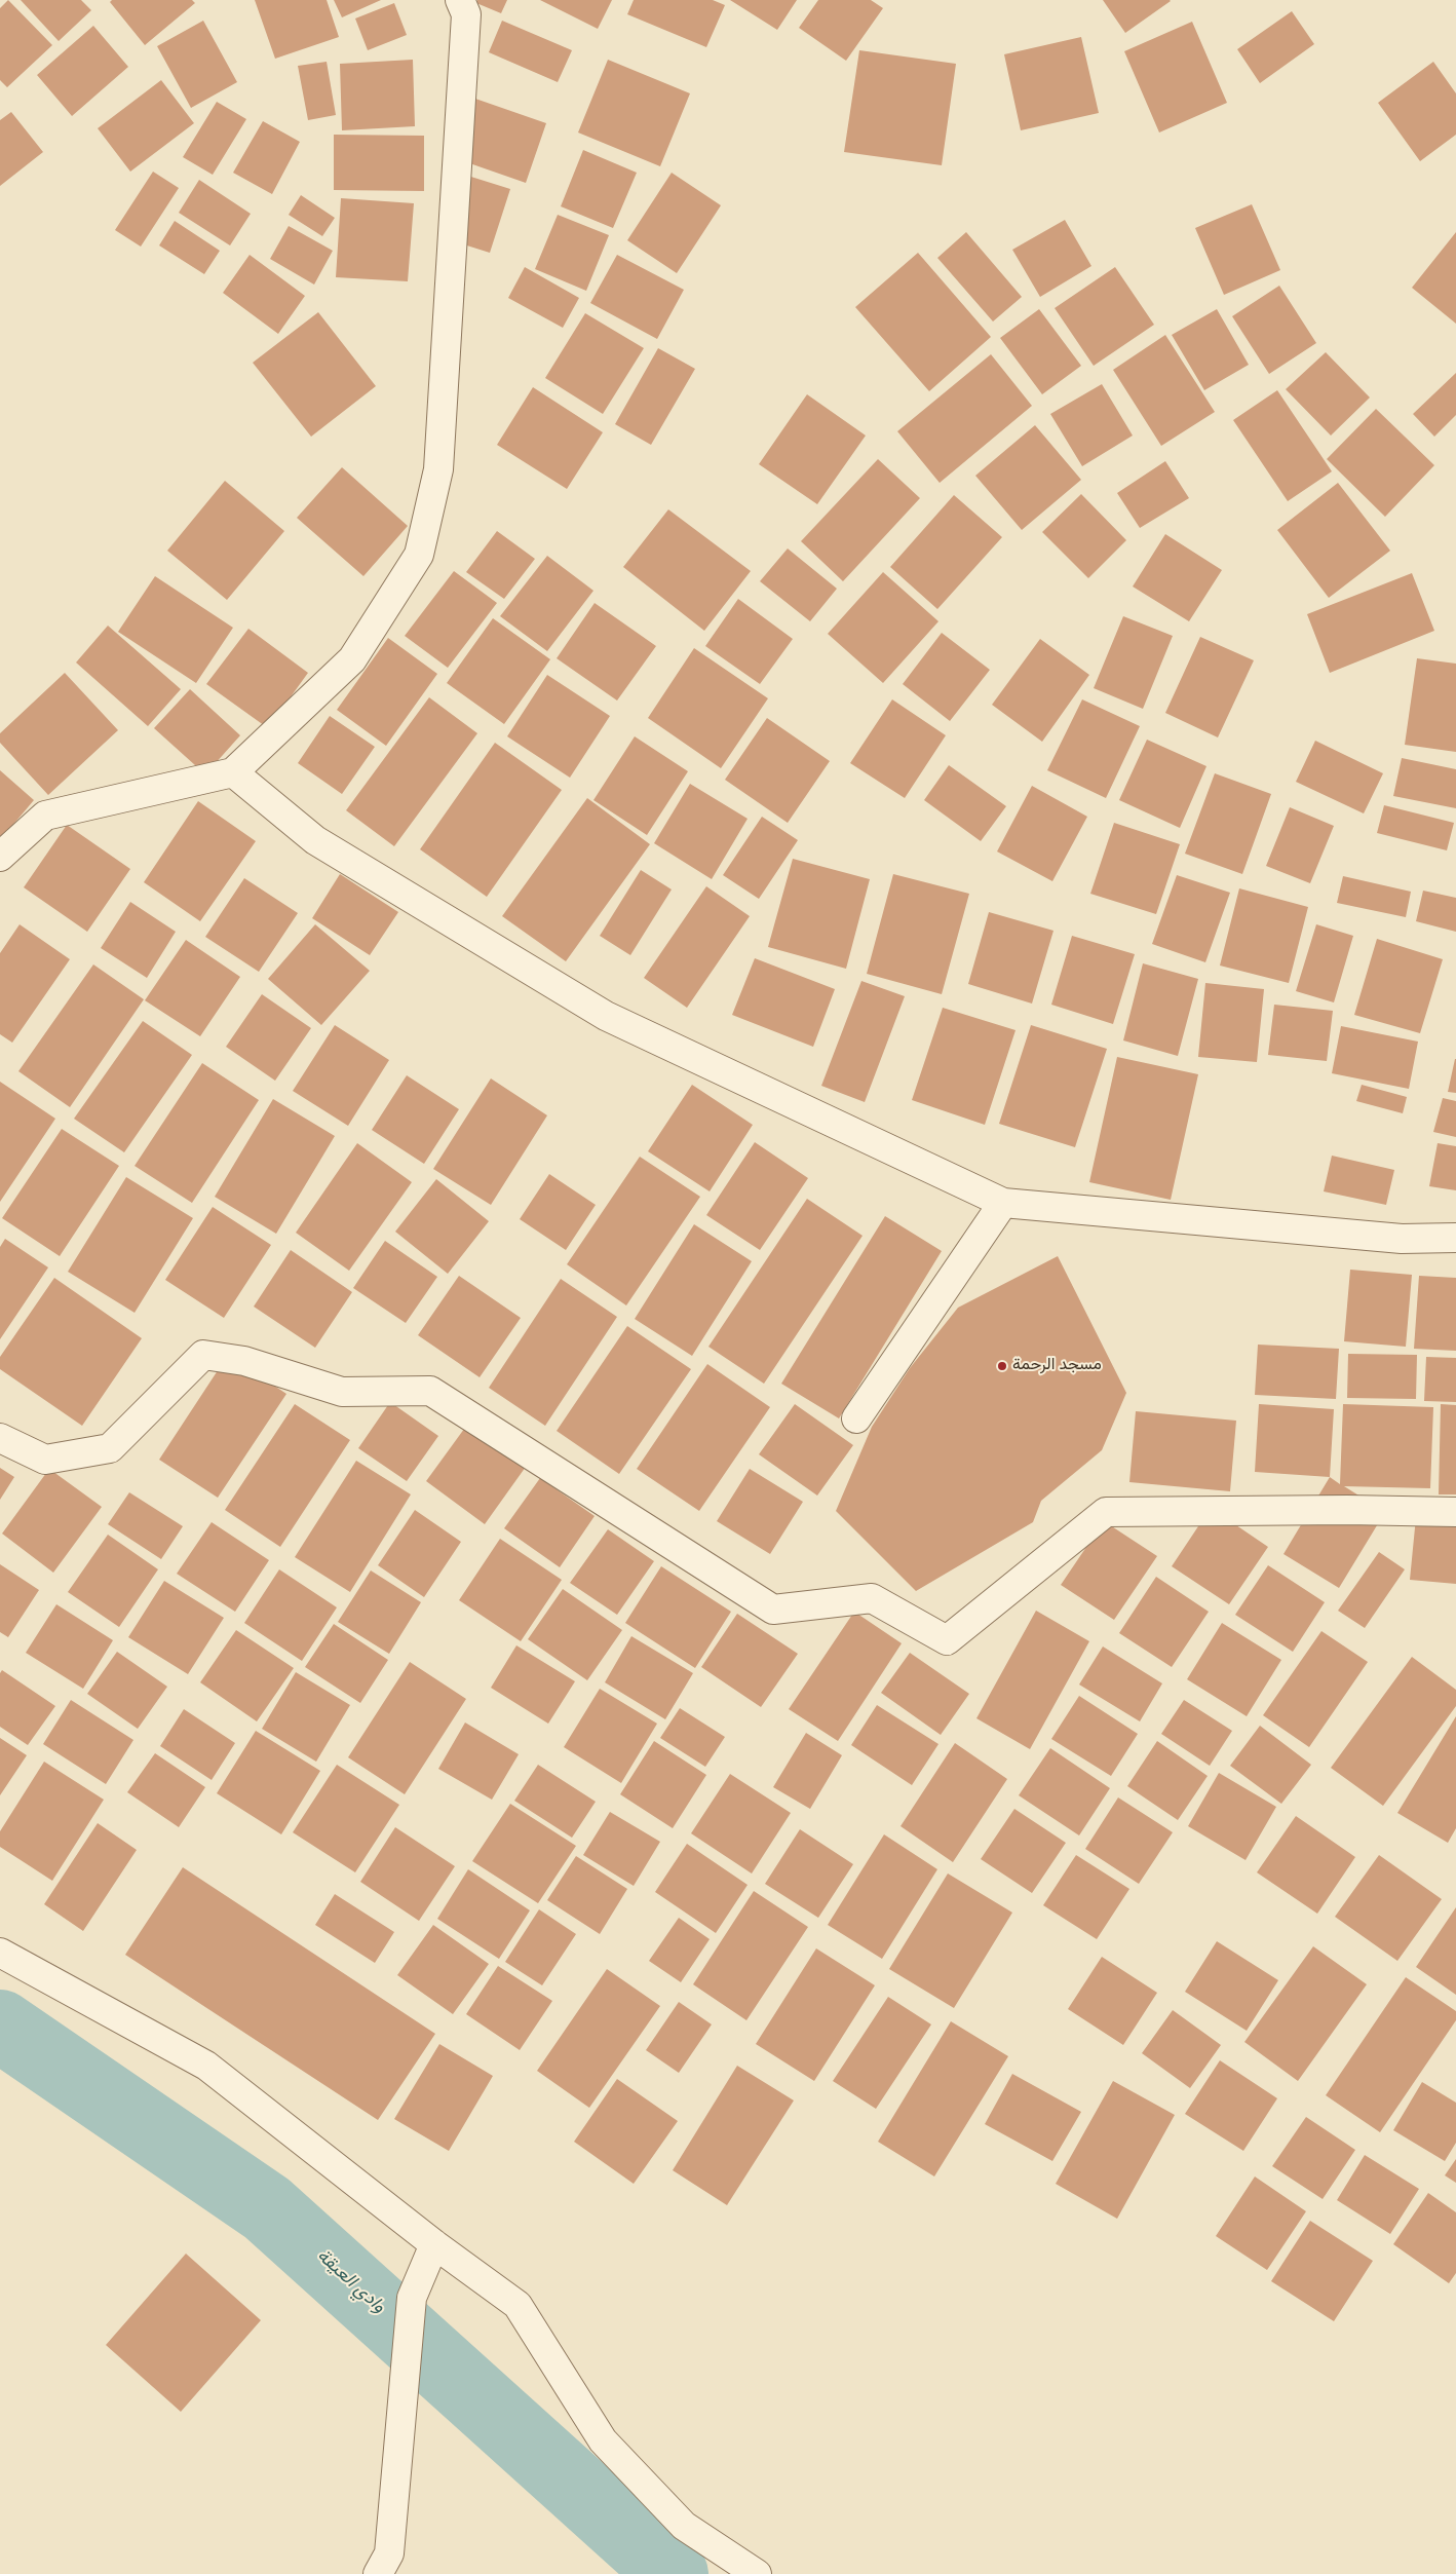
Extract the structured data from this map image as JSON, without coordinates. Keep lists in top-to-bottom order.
{
  "water": ["وادي العيقة"],
  "places": ["مسجد الرحمة"]
}
